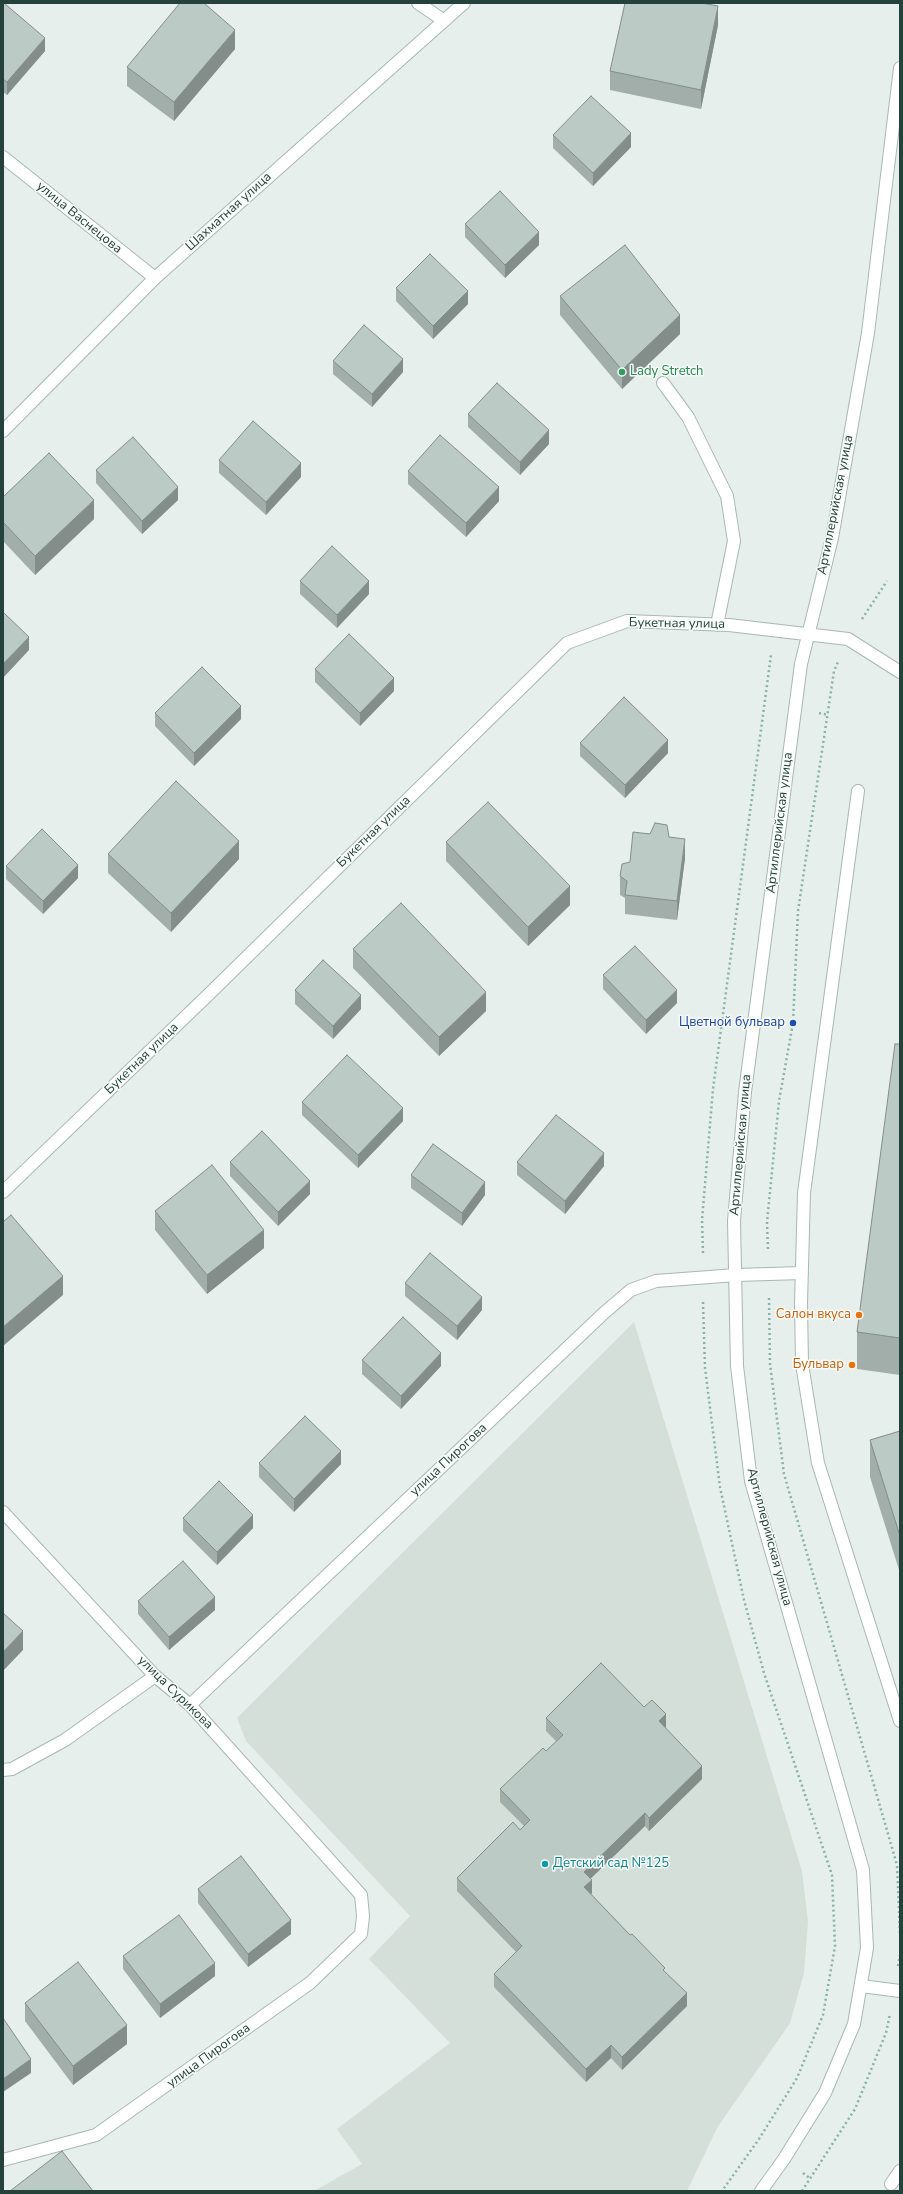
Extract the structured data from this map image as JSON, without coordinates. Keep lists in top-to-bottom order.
{
  "streets": {
    "street": [
      "Шахматная улица",
      "улица Васнецова",
      "Артиллерийская улица",
      "Букетная улица",
      "улица Пирогова",
      "улица Сурикова"
    ]
  },
  "crossings": [
    ["Шахматная улица", "улица Васнецова"],
    ["Артиллерийская улица", "Букетная улица"],
    ["Артиллерийская улица", "улица Пирогова"],
    ["улица Пирогова", "улица Сурикова"]
  ],
  "places": [
    "Lady Stretch",
    "Цветной бульвар",
    "Салон вкуса",
    "Бульвар",
    "Детский сад №125"
  ]
}
